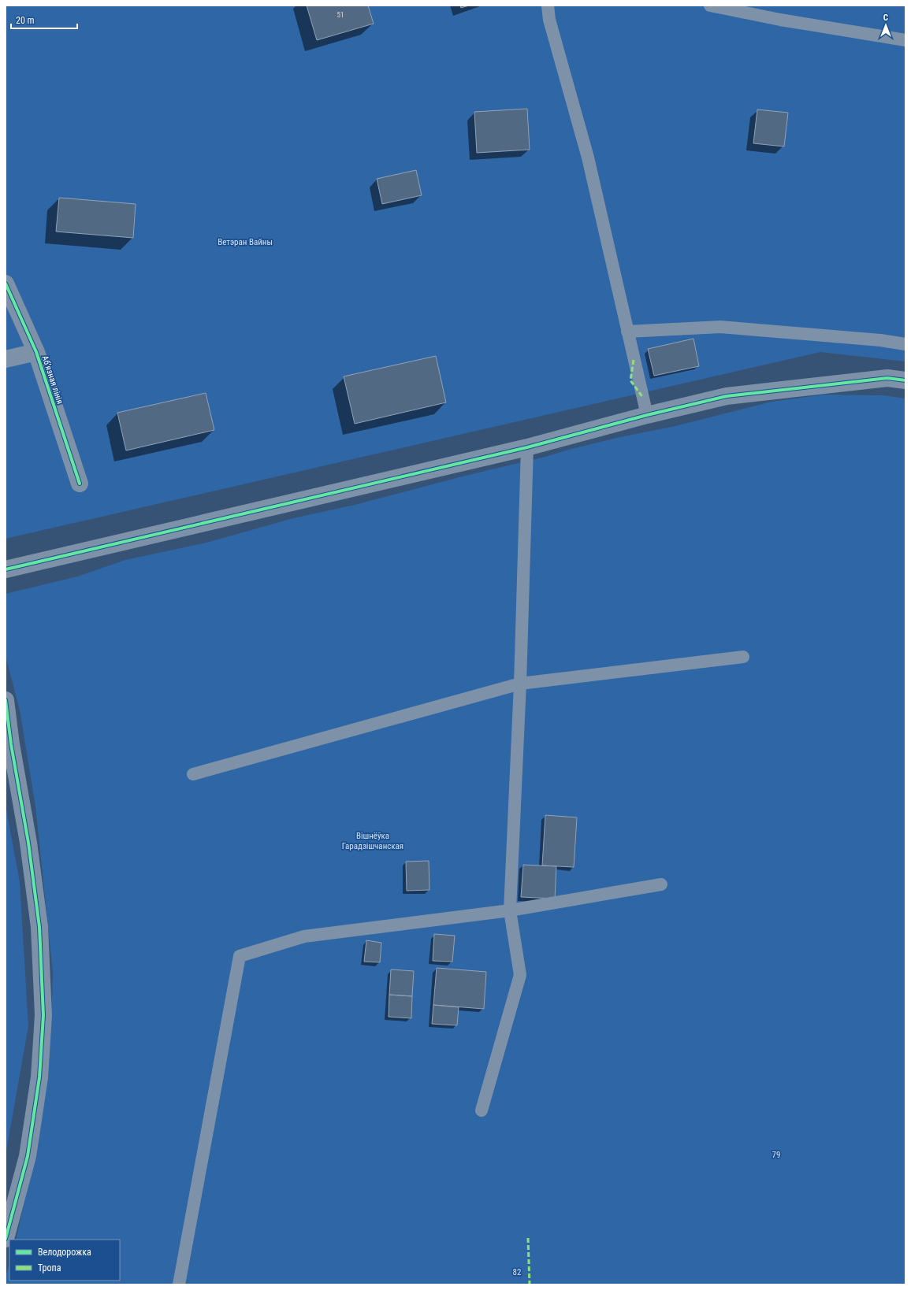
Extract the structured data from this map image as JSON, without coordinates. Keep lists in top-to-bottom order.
{
  "streets": {
    "street": ["Абʼязная лінія"]
  },
  "parks": [
    "Ветэран Вайны",
    "Вішнёўка Гарадзішчанская",
    "79",
    "82"
  ],
  "house_numbers": ["51"],
  "legend": ["Велодорожка", "Тропа"],
  "scale_bar": "20 m",
  "north": "top"
}
